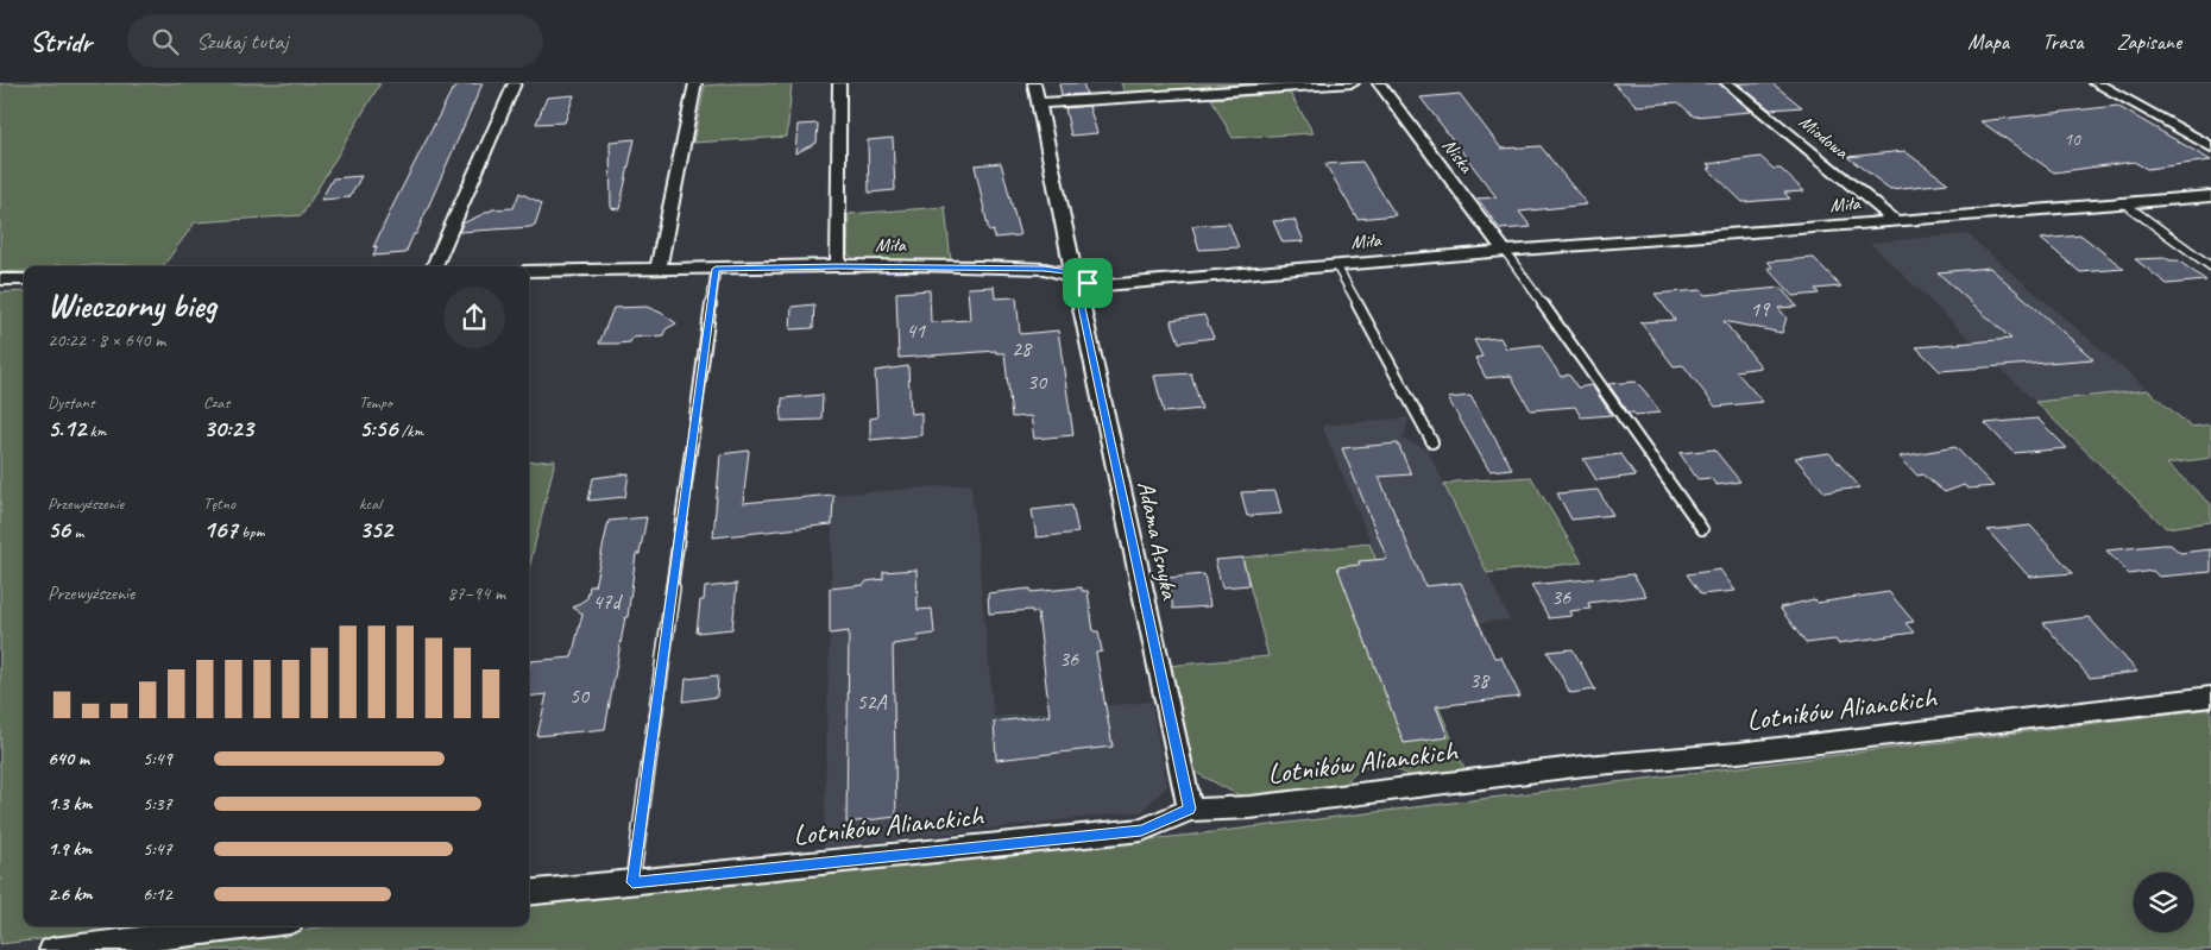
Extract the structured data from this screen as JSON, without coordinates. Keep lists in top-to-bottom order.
{
  "streets": {
    "street": [
      "Miodowa",
      "Niska",
      "Miła",
      "Adama Asnyka",
      "Lotników Alianckich"
    ]
  },
  "crossings": [
    ["Miodowa", "Miła"],
    ["Niska", "Miła"],
    ["Miła", "Adama Asnyka"],
    ["Adama Asnyka", "Lotników Alianckich"]
  ],
  "house_numbers": [
    "10",
    "19",
    "41",
    "28",
    "30",
    "36",
    "47d",
    "36",
    "38",
    "50",
    "52A"
  ],
  "page": {
    "header": "Stridr",
    "search": "Szukaj tutaj",
    "nav": ["Mapa", "Trasa", "Zapisane"],
    "heading": ["Wieczorny bieg", "20:22 · 8 × 640 m"],
    "stats": [
      ["Dystans", "5.12 km"],
      ["Czas", "30:23"],
      ["Tempo", "5:56 /km"],
      ["Przewyższenie", "56 m"],
      ["Tętno", "167 bpm"],
      ["kcal", "352"]
    ],
    "chart": ["Przewyższenie", "87–94 m"],
    "list": [
      {
        "name": "640 m",
        "note": "5:49"
      },
      {
        "name": "1.3 km",
        "note": "5:37"
      },
      {
        "name": "1.9 km",
        "note": "5:47"
      },
      {
        "name": "2.6 km",
        "note": "6:12"
      }
    ]
  }
}
